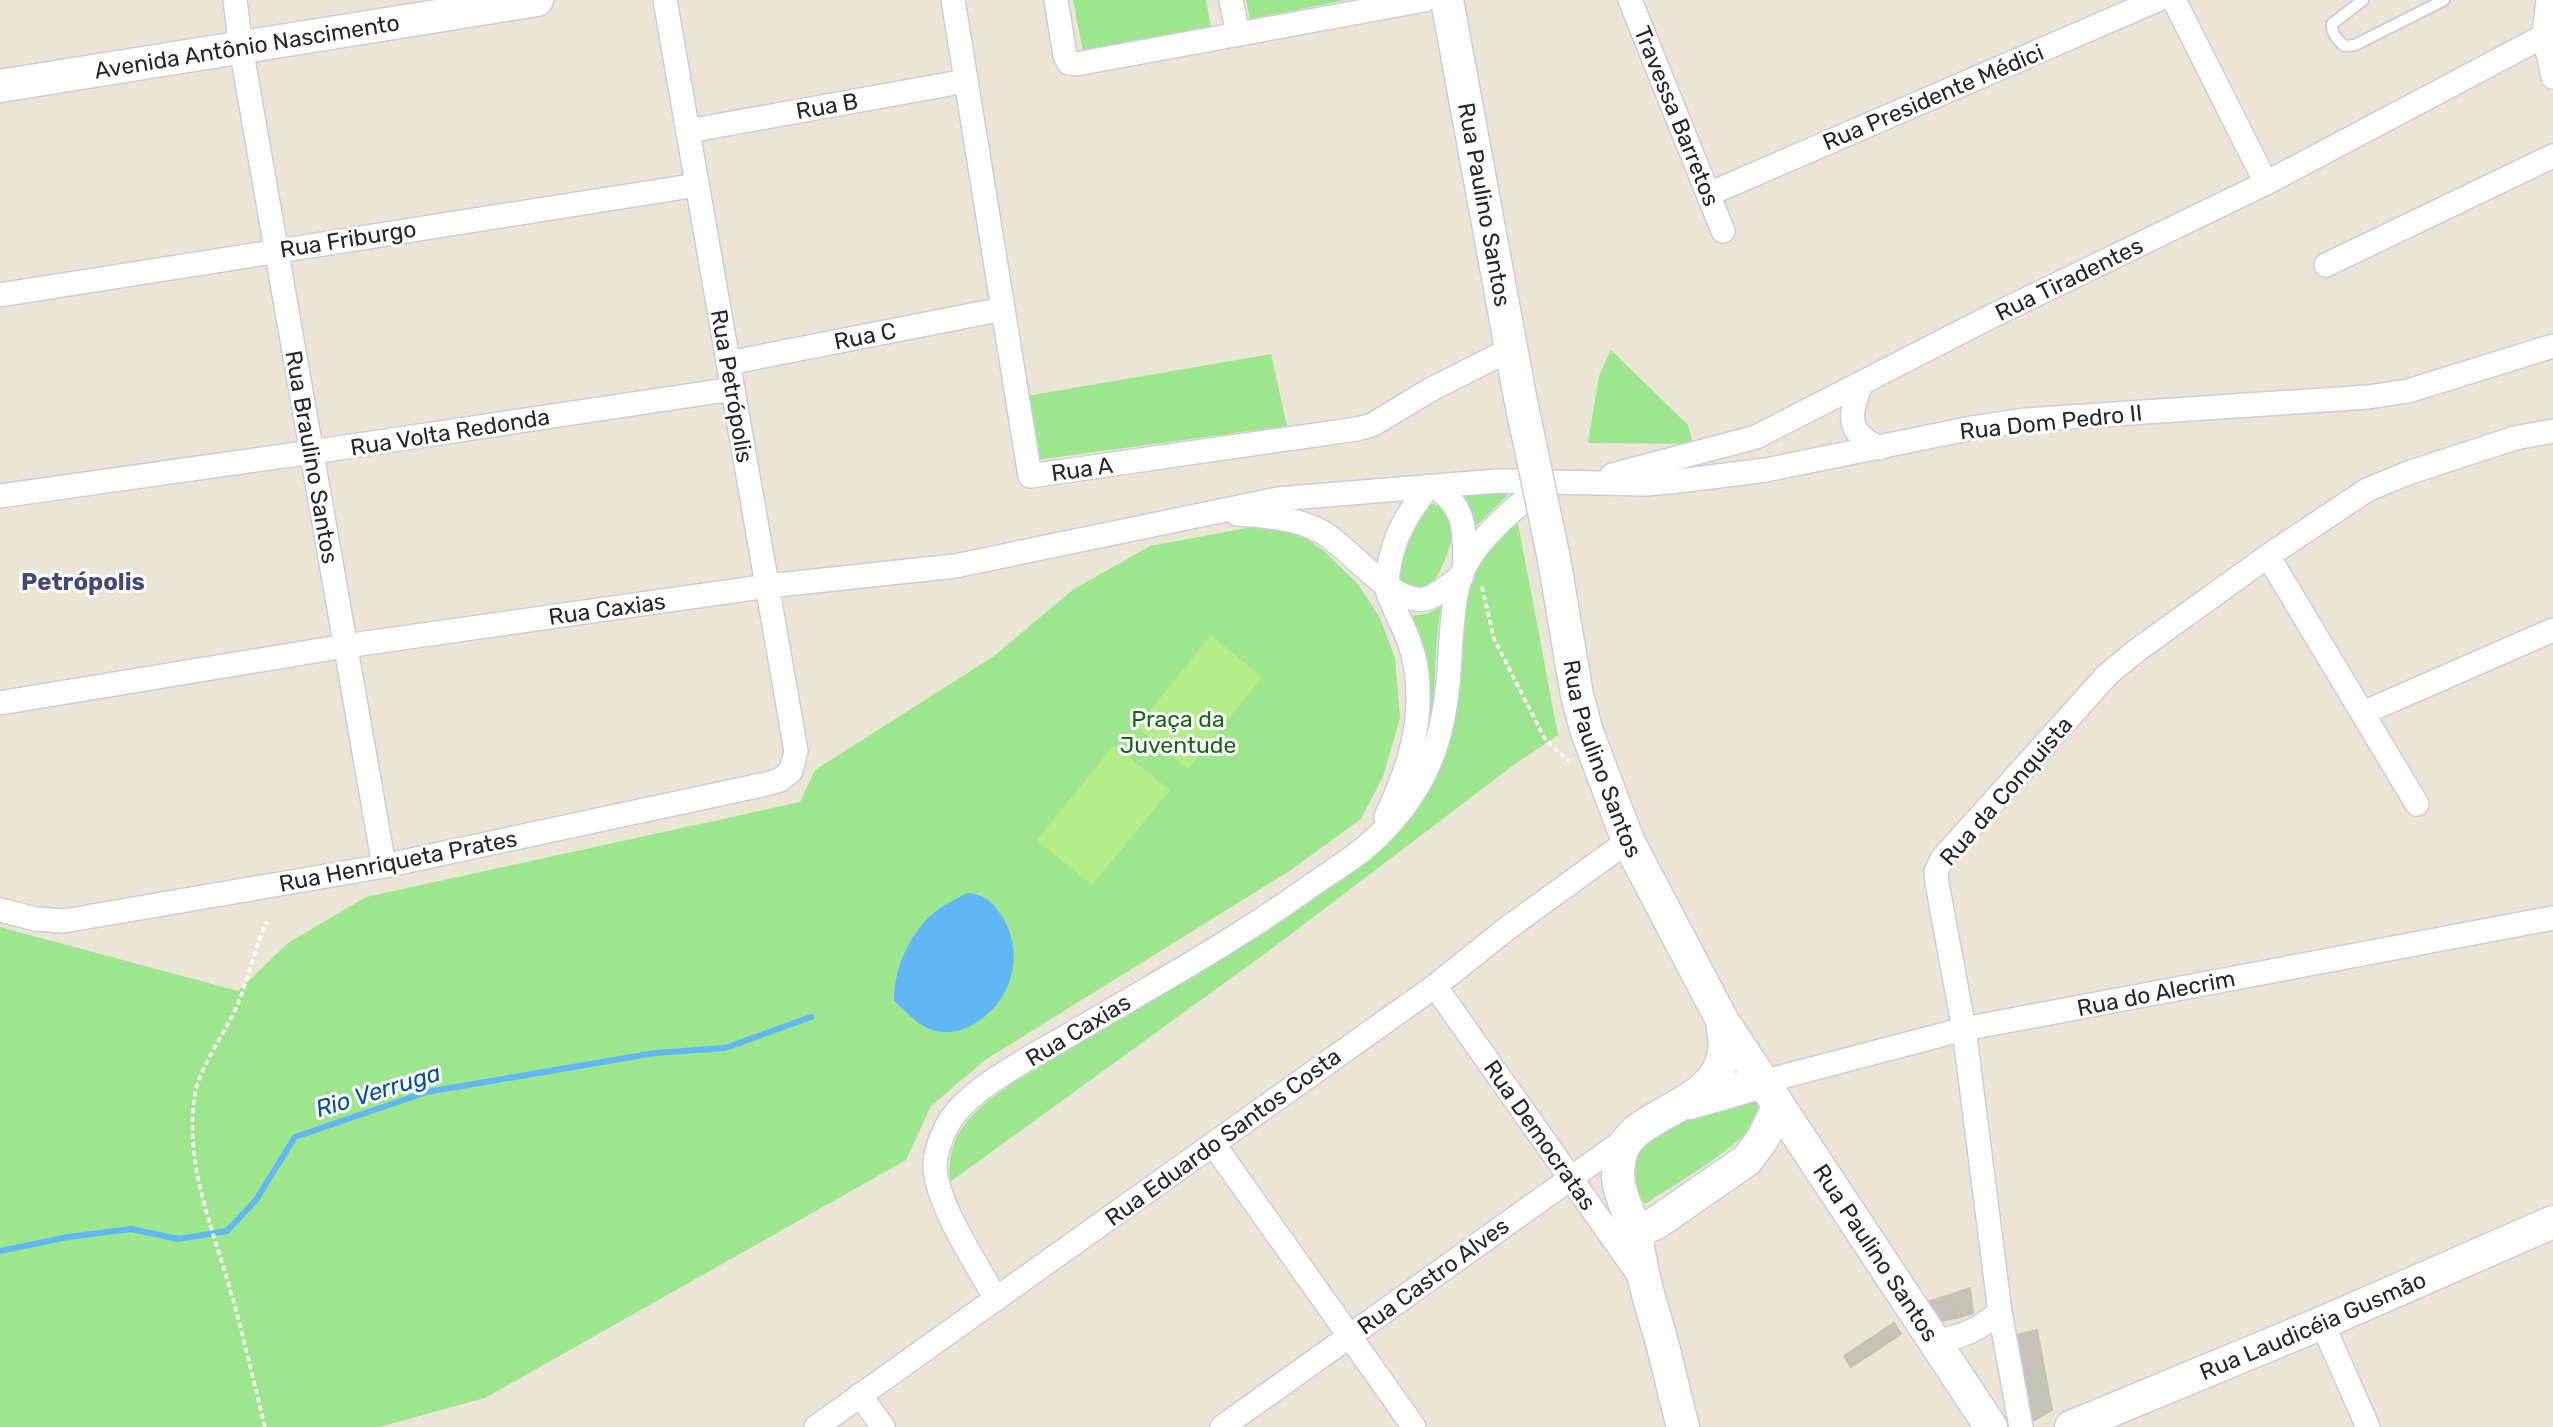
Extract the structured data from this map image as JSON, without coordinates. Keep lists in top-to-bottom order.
{
  "streets": {
    "main road": ["Avenida Antônio Nascimento", "Rua Paulino Santos", "Rua Laudicéia Gusmão"],
    "street": [
      "Rua Presidente Médici",
      "Rua B",
      "Travessa Barretos",
      "Rua Friburgo",
      "Rua Tiradentes",
      "Rua C",
      "Rua Petrópolis",
      "Rua Dom Pedro II",
      "Rua Volta Redonda",
      "Rua Braulino Santos",
      "Rua A",
      "Rua Caxias",
      "Rua da Conquista",
      "Rua Henriqueta Prates",
      "Rua do Alecrim",
      "Rua Democratas",
      "Rua Eduardo Santos Costa",
      "Rua Castro Alves"
    ]
  },
  "crossings": [
    ["Avenida Antônio Nascimento", "Rua Braulino Santos"],
    ["Rua Presidente Médici", "Travessa Barretos"],
    ["Rua B", "Rua Petrópolis"],
    ["Rua B", "Rua A"],
    ["Rua Paulino Santos", "Rua A"],
    ["Rua Paulino Santos", "Rua do Alecrim"],
    ["Rua Paulino Santos", "Rua Eduardo Santos Costa"],
    ["Rua Friburgo", "Rua Petrópolis"],
    ["Rua Friburgo", "Rua Braulino Santos"],
    ["Rua Tiradentes", "Rua Dom Pedro II"],
    ["Rua C", "Rua Petrópolis"],
    ["Rua C", "Rua A"],
    ["Rua Petrópolis", "Rua Volta Redonda"],
    ["Rua Petrópolis", "Rua Caxias"],
    ["Rua Petrópolis", "Rua Henriqueta Prates"],
    ["Rua Dom Pedro II", "Rua Caxias"],
    ["Rua Volta Redonda", "Rua Braulino Santos"],
    ["Rua Braulino Santos", "Rua Caxias"],
    ["Rua Braulino Santos", "Rua Henriqueta Prates"],
    ["Rua Caxias", "Rua Eduardo Santos Costa"],
    ["Rua da Conquista", "Rua do Alecrim"],
    ["Rua Democratas", "Rua Eduardo Santos Costa"],
    ["Rua Democratas", "Rua Castro Alves"]
  ],
  "districts": ["Petrópolis"],
  "water": ["Rio Verruga"],
  "parks": ["Praça da Juventude"]
}
